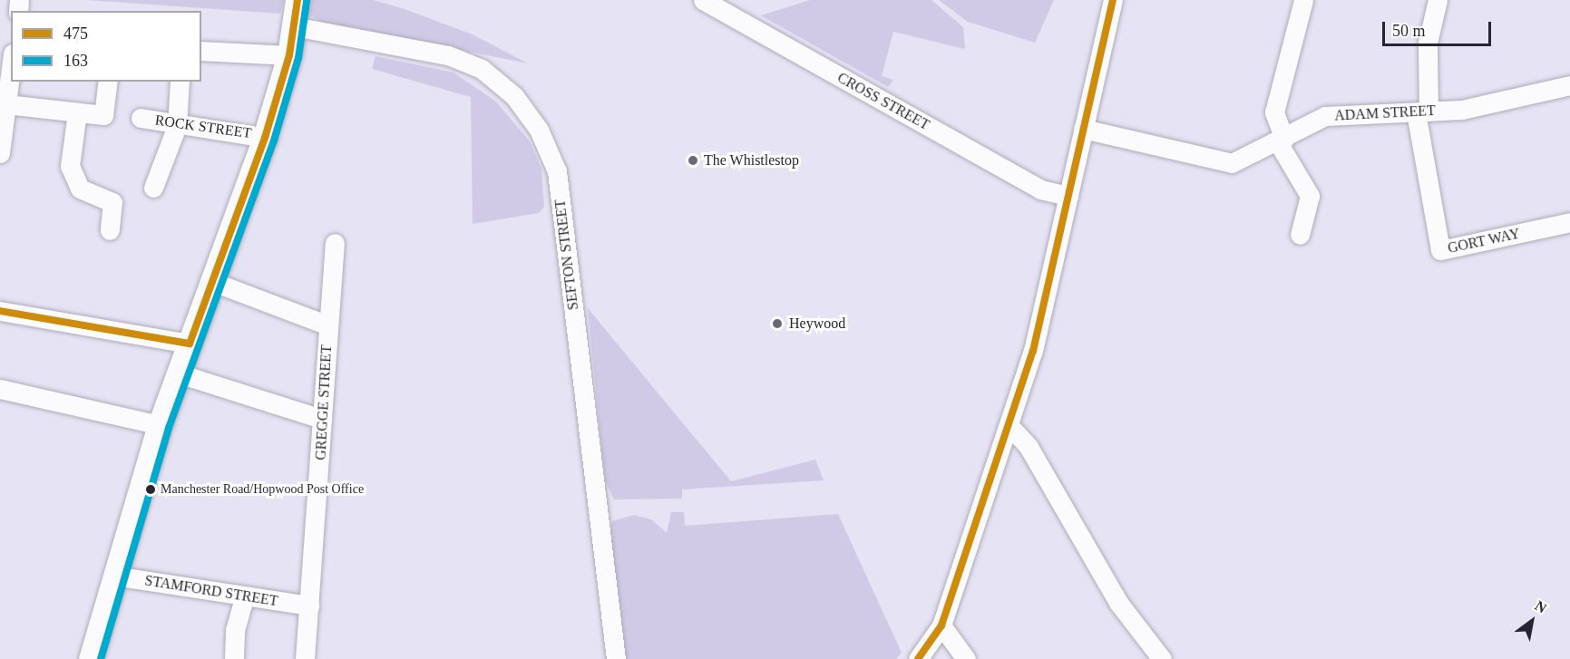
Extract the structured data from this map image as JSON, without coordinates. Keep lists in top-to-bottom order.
{
  "streets": {
    "street": [
      "CROSS STREET",
      "ADAM STREET",
      "ROCK STREET",
      "GORT WAY",
      "SEFTON STREET",
      "GREGGE STREET",
      "STAMFORD STREET"
    ]
  },
  "crossings": [
    ["ADAM STREET", "GORT WAY"],
    ["GREGGE STREET", "STAMFORD STREET"]
  ],
  "places": ["The Whistlestop", "Heywood", "Manchester Road/Hopwood Post Office"],
  "lines": ["transit line 475", "transit line 163"],
  "legend": ["475", "163"],
  "scale_bar": "50 m",
  "north": "top right"
}
